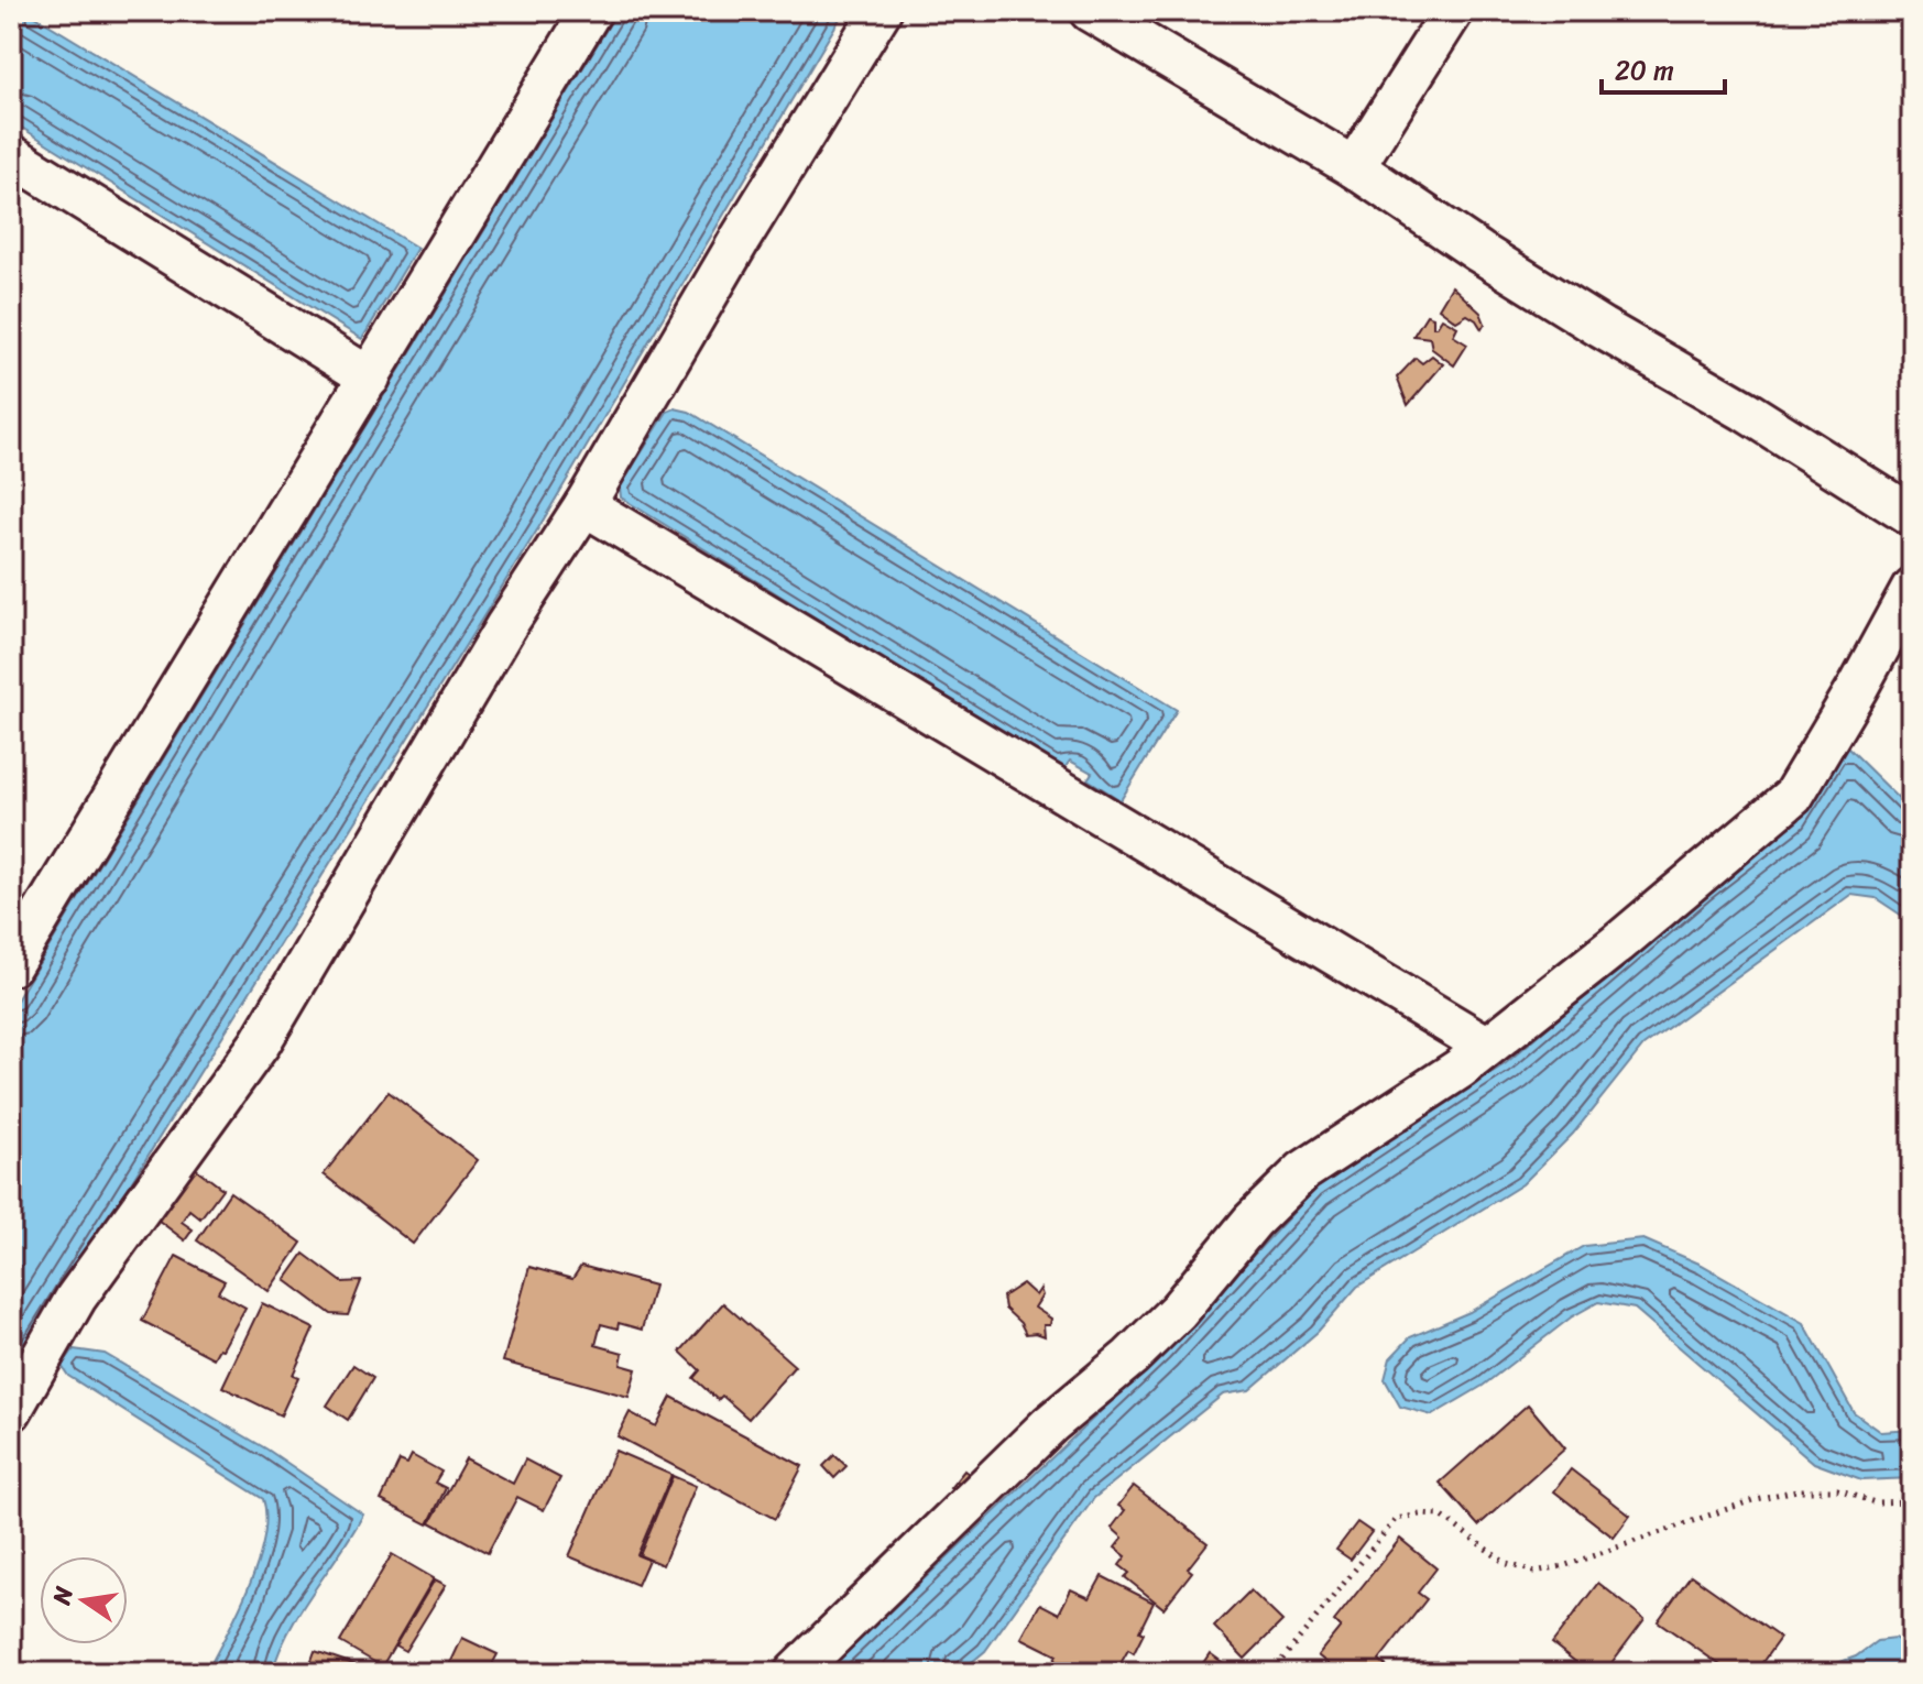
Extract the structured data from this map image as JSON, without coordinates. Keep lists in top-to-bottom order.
{
  "scale_bar": "20 m",
  "north": "left"
}
